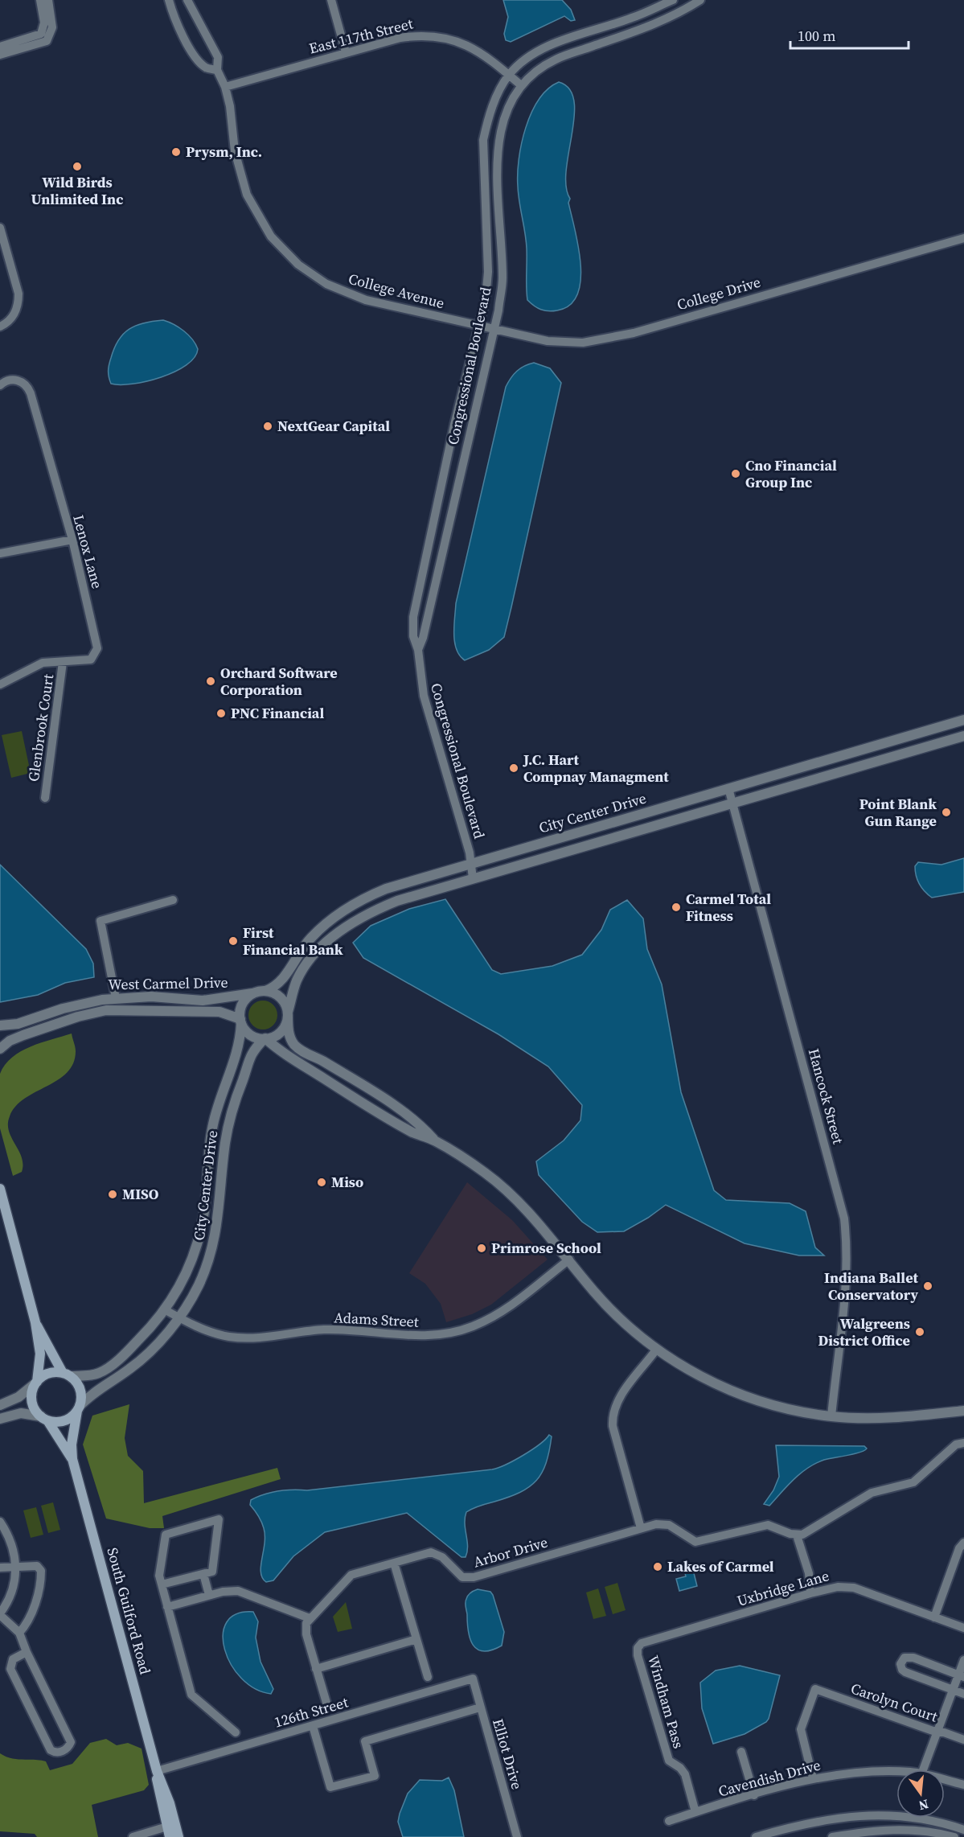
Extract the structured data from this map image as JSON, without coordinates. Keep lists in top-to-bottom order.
{
  "streets": {
    "main road": ["South Guilford Road"],
    "street": [
      "East 117th Street",
      "College Avenue",
      "College Drive",
      "Congressional Boulevard",
      "Lenox Lane",
      "Glenbrook Court",
      "City Center Drive",
      "West Carmel Drive",
      "Hancock Street",
      "Adams Street",
      "Arbor Drive",
      "Uxbridge Lane",
      "Windham Pass",
      "Carolyn Court",
      "126th Street",
      "Elliot Drive",
      "Cavendish Drive"
    ]
  },
  "crossings": [
    ["East 117th Street", "College Avenue"],
    ["East 117th Street", "Congressional Boulevard"],
    ["College Avenue", "College Drive"],
    ["College Avenue", "Congressional Boulevard"],
    ["College Drive", "Congressional Boulevard"],
    ["Congressional Boulevard", "City Center Drive"],
    ["Lenox Lane", "Glenbrook Court"],
    ["City Center Drive", "West Carmel Drive"],
    ["City Center Drive", "Hancock Street"],
    ["City Center Drive", "Adams Street"],
    ["City Center Drive", "South Guilford Road"],
    ["Uxbridge Lane", "Windham Pass"],
    ["South Guilford Road", "126th Street"],
    ["Windham Pass", "Cavendish Drive"],
    ["Carolyn Court", "Cavendish Drive"],
    ["126th Street", "Elliot Drive"]
  ],
  "places": [
    "Prysm, Inc.",
    "Wild Birds Unlimited Inc",
    "NextGear Capital",
    "Cno Financial Group Inc",
    "Orchard Software Corporation",
    "PNC Financial",
    "J.C. Hart Compnay Managment",
    "Point Blank Gun Range",
    "Carmel Total Fitness",
    "First Financial Bank",
    "Miso",
    "MISO",
    "Primrose School",
    "Indiana Ballet Conservatory",
    "Walgreens District Office",
    "Lakes of Carmel"
  ],
  "scale_bar": "100 m",
  "north": "bottom"
}
